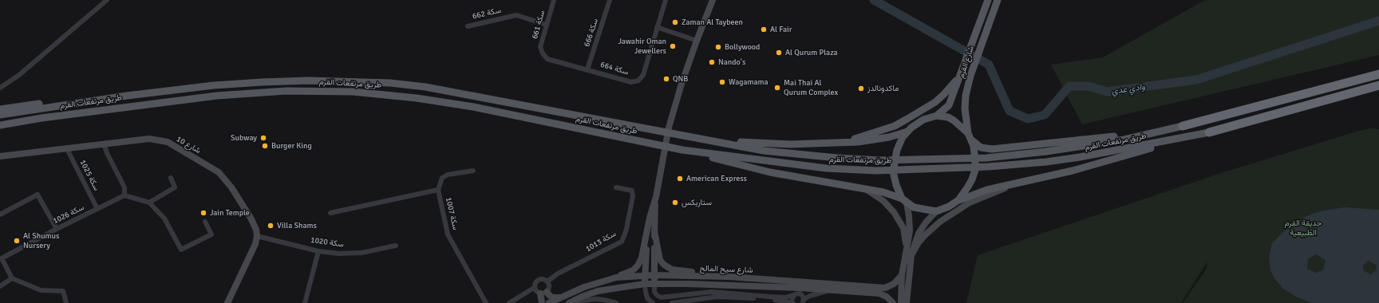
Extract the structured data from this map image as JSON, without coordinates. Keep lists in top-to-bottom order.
{
  "streets": {
    "main road": ["شارع القرم", "طريق مرتفعات القرم"],
    "street": [
      "سكة 662",
      "سكة 661",
      "سكة 666",
      "سكة 664",
      "شارع 10",
      "سكة 1025",
      "سكة 1007",
      "سكة 1026",
      "سكة 1013",
      "سكة 1020",
      "شارع سيح المالح"
    ]
  },
  "crossings": [
    ["سكة 662", "سكة 661"],
    ["سكة 661", "سكة 664"],
    ["سكة 666", "سكة 664"],
    ["شارع 10", "سكة 1025"],
    ["شارع 10", "سكة 1020"],
    ["سكة 1025", "سكة 1026"]
  ],
  "water": ["وادي عدي"],
  "parks": ["حديقة القرم الطبيعية"],
  "places": [
    "Zaman Al Taybeen",
    "Al Fair",
    "Jawahir Oman Jewellers",
    "Bollywood",
    "Al Qurum Plaza",
    "Nando's",
    "QNB",
    "Wagamama",
    "Mai Thai Al Qurum Complex",
    "ماكدونالدز",
    "Subway",
    "Burger King",
    "American Express",
    "ستاربكس",
    "Jain Temple",
    "Villa Shams",
    "Al Shumus Nursery"
  ]
}
